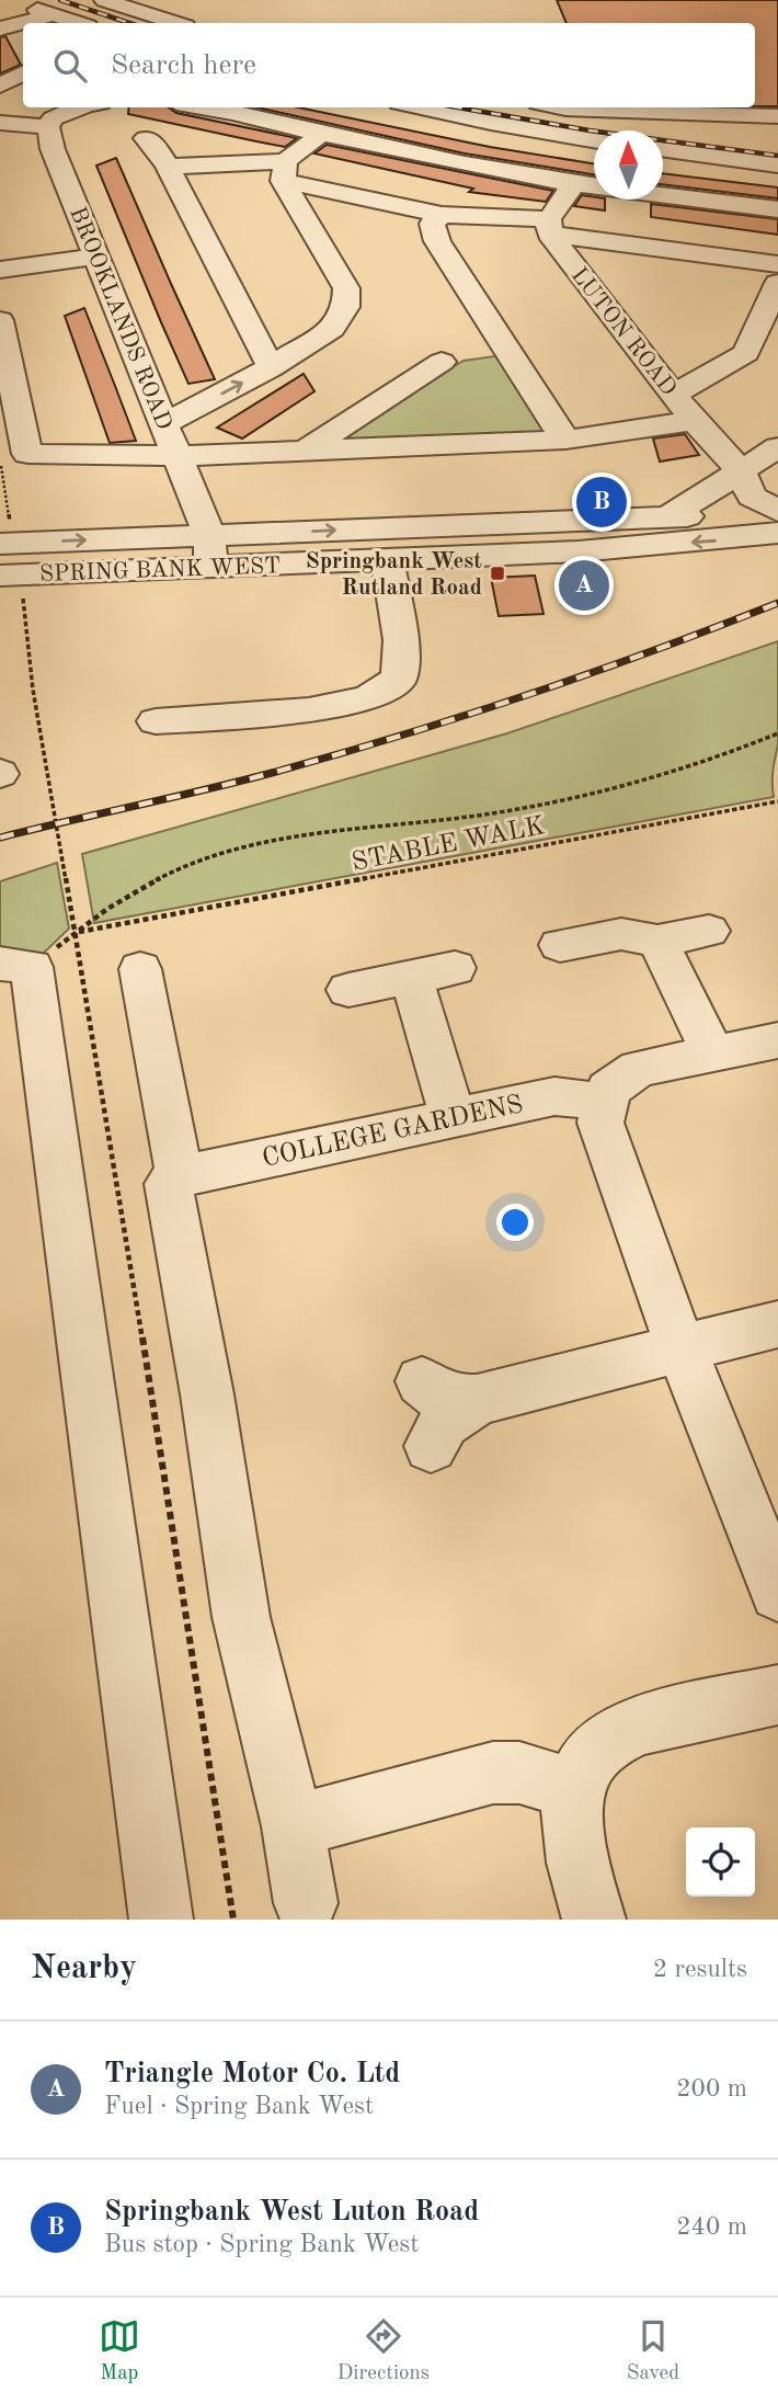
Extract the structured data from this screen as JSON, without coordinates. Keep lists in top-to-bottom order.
{
  "streets": {
    "street": [
      "BROOKLANDS ROAD",
      "LUTON ROAD",
      "SPRING BANK WEST",
      "COLLEGE GARDENS"
    ],
    "path": ["STABLE WALK"]
  },
  "crossings": [
    ["BROOKLANDS ROAD", "SPRING BANK WEST"],
    ["LUTON ROAD", "SPRING BANK WEST"]
  ],
  "places": {
    "transit": ["Springbank West Rutland Road"]
  },
  "north": "top",
  "page": {
    "search": "Search here",
    "pins": ["B", "A"],
    "heading": ["Nearby", "2 results"],
    "list": [
      {
        "mark": "A",
        "name": "Triangle Motor Co. Ltd",
        "note": "Fuel · Spring Bank West",
        "value": "200 m"
      },
      {
        "mark": "B",
        "name": "Springbank West Luton Road",
        "note": "Bus stop · Spring Bank West",
        "value": "240 m"
      }
    ],
    "nav": ["Map", "Directions", "Saved"]
  }
}
